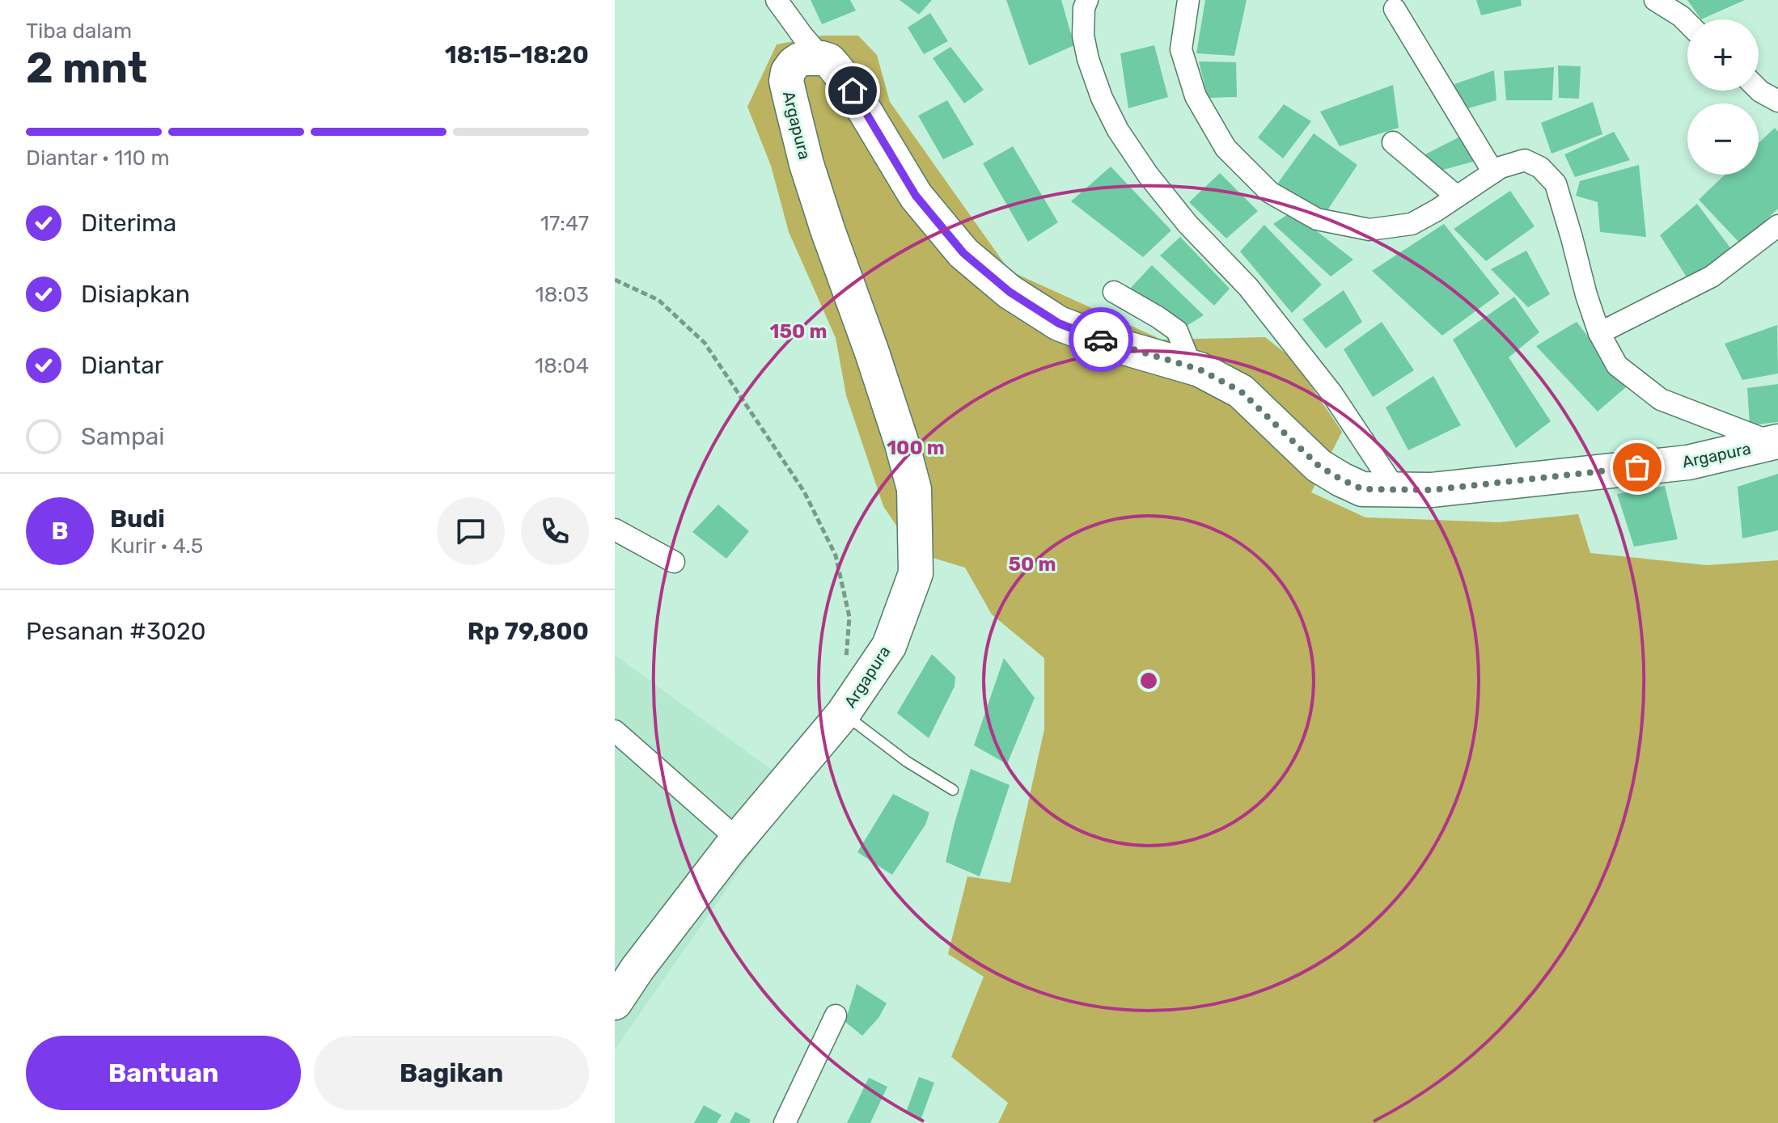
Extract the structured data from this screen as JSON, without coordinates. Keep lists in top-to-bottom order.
{
  "streets": {
    "highway": ["Argapura"]
  },
  "page": {
    "heading": ["2 mnt", "Tiba dalam", "18:15–18:20"],
    "panel": [
      "Budi",
      "Kurir · 4.5",
      "Pesanan #3020",
      "Rp 79,800"
    ],
    "map_buttons": ["+", "−"],
    "bar": "Diantar · 110 m",
    "list": [
      ["Diterima", "17:47"],
      ["Disiapkan", "18:03"],
      ["Diantar", "18:04"],
      "Sampai"
    ],
    "round": "B",
    "buttons": ["Bantuan", "Bagikan"]
  },
  "rings": ["150 m", "100 m", "50 m"]
}
